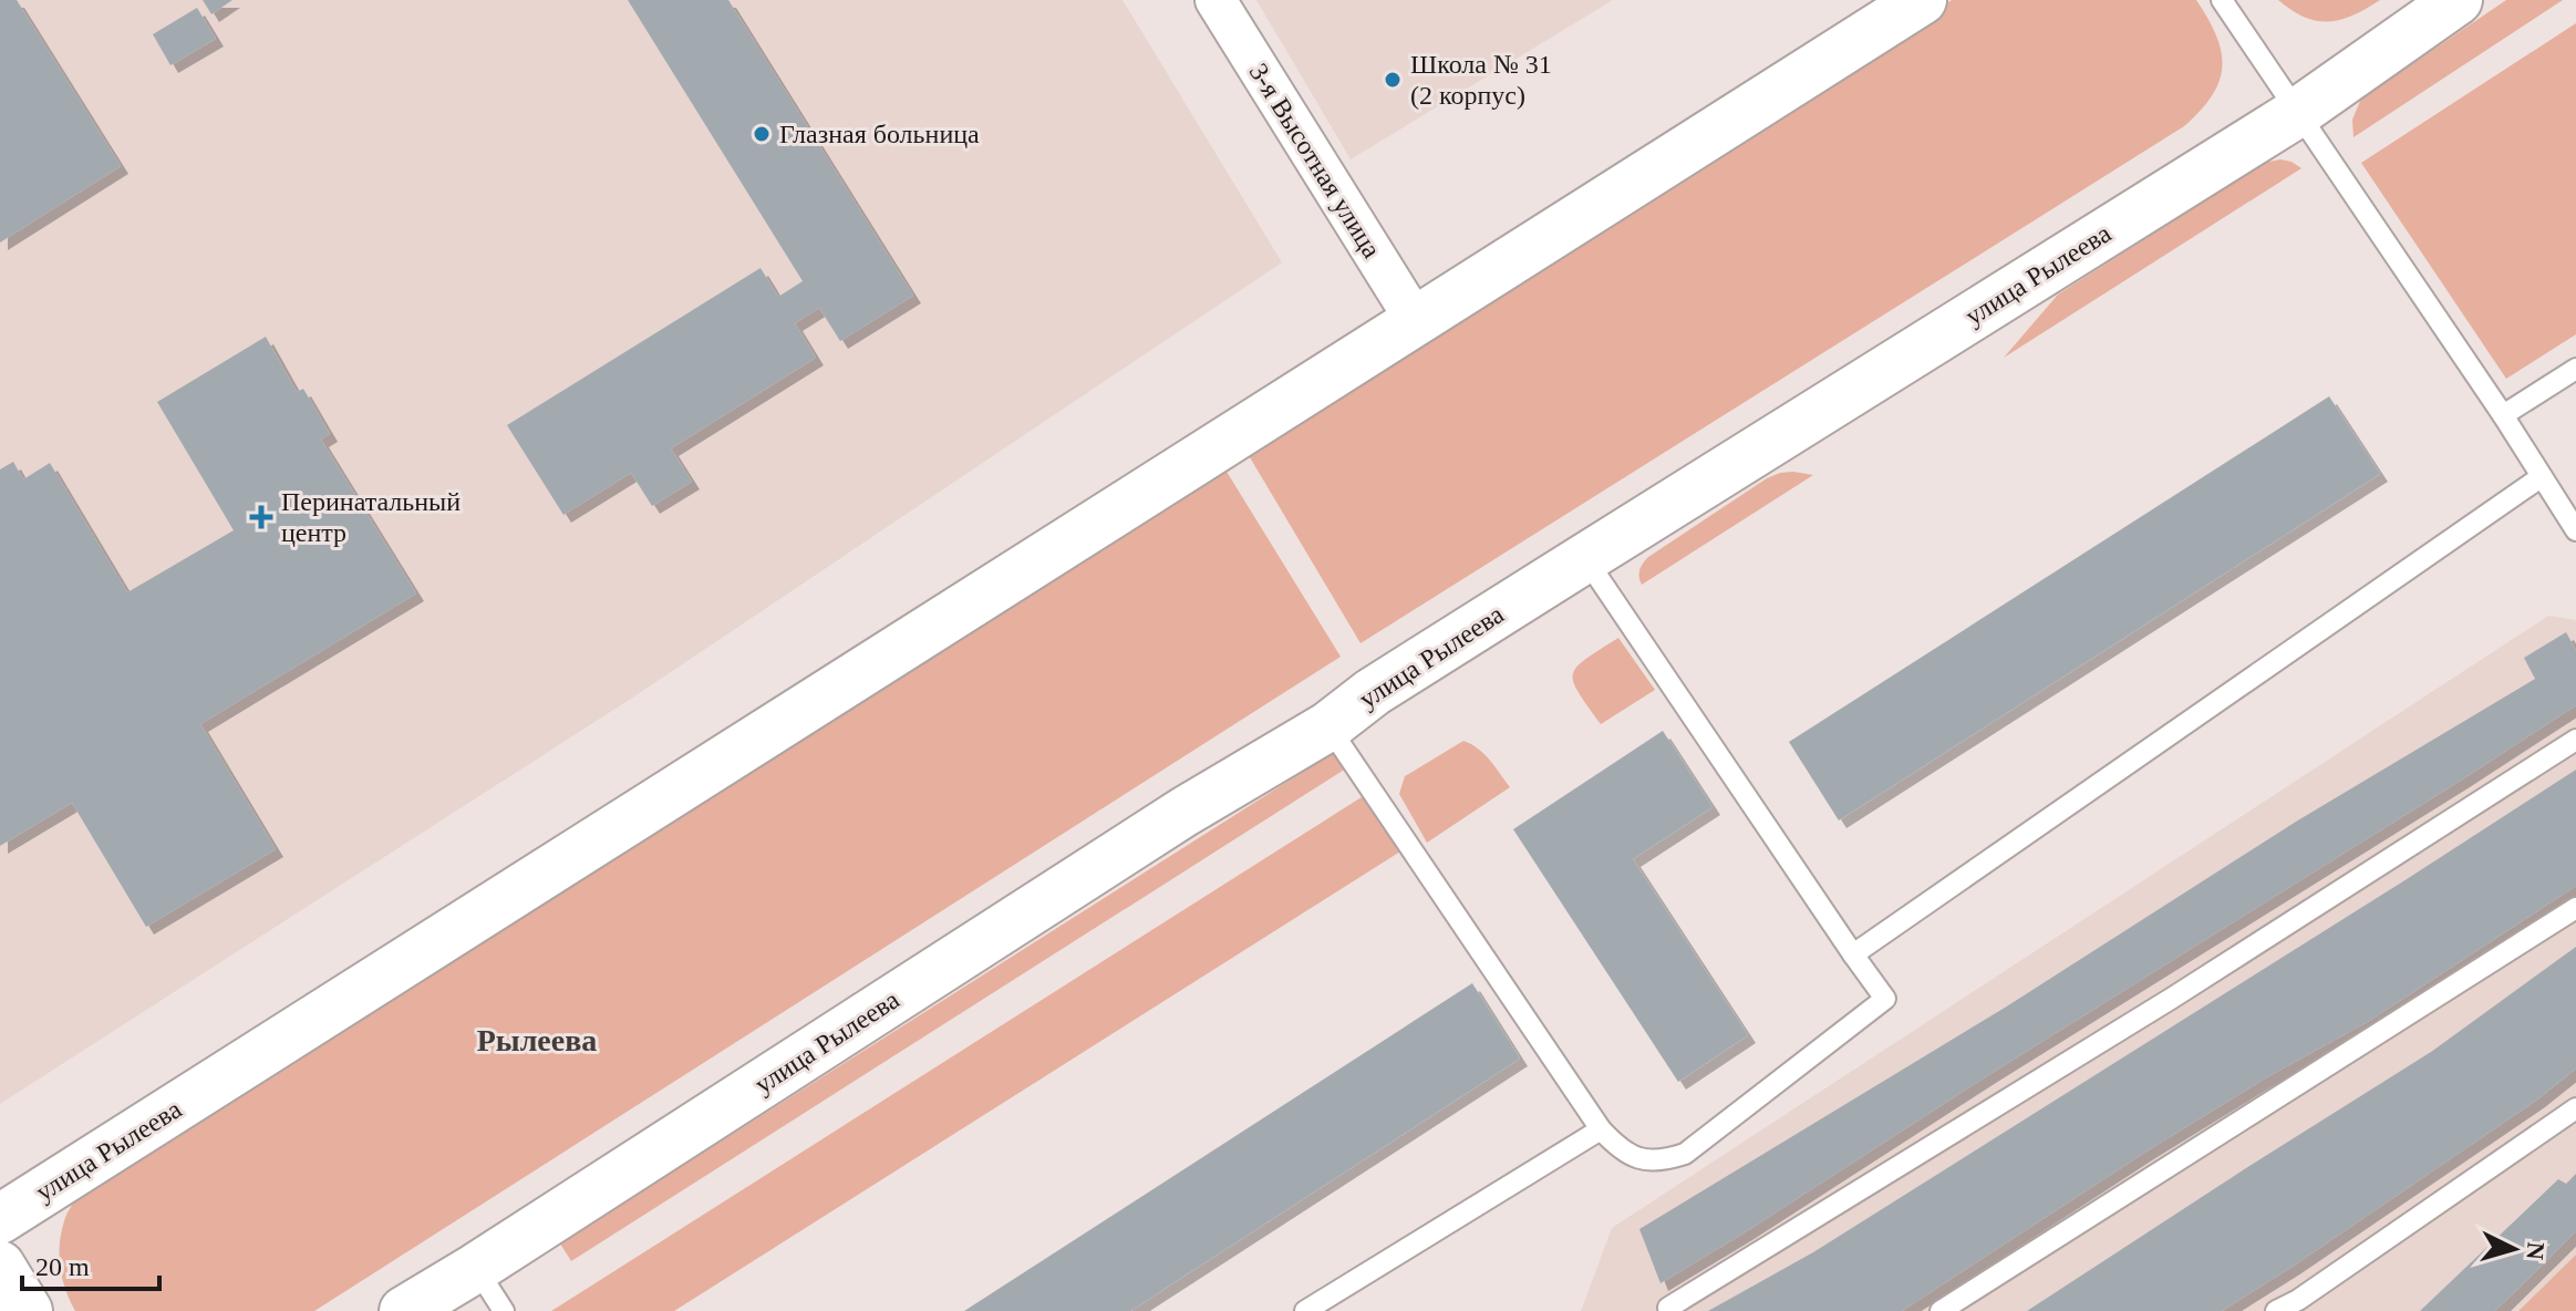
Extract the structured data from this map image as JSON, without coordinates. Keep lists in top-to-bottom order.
{
  "streets": {
    "main road": ["улица Рылеева"],
    "street": ["3-я Высотная улица"]
  },
  "crossings": [
    ["3-я Высотная улица", "улица Рылеева"]
  ],
  "districts": ["Рылеева"],
  "places": {
    "other": ["Школа № 31 (2 корпус)", "Глазная больница"],
    "health": ["Перинатальный центр"]
  },
  "scale_bar": "20 m",
  "north": "right"
}
